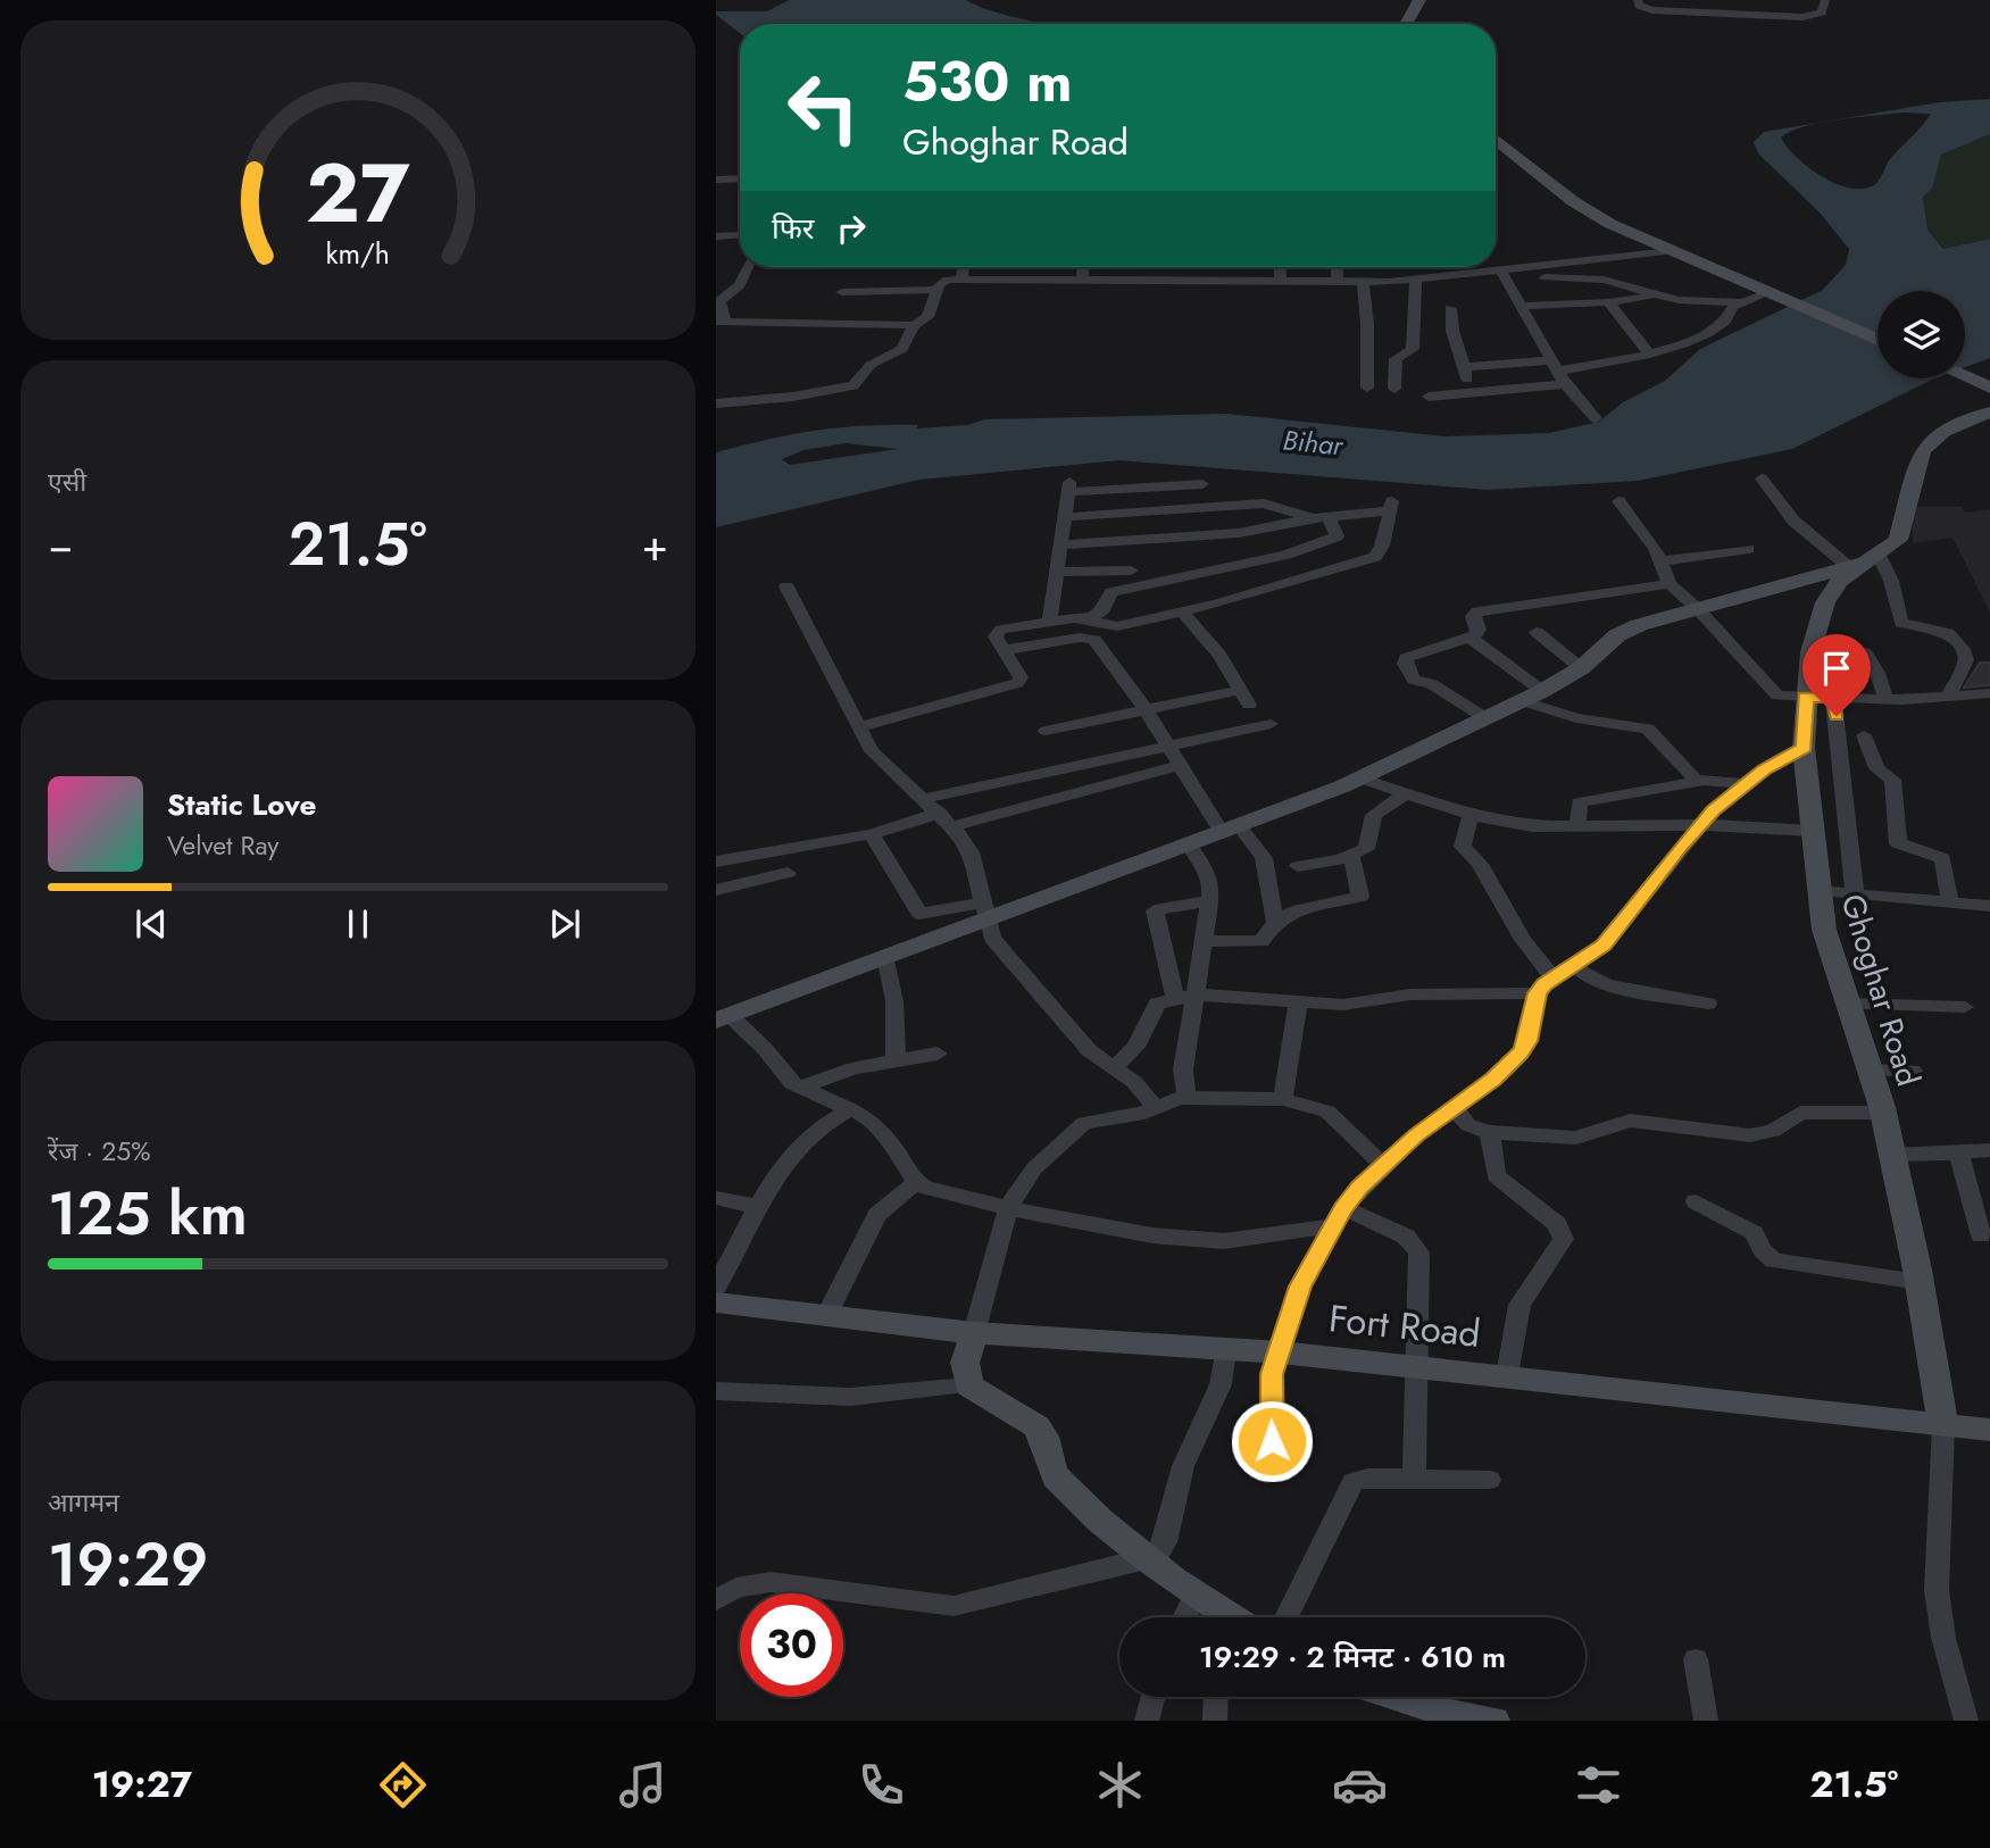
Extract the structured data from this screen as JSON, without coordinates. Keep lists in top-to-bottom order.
{
  "streets": {
    "street": ["Ghoghar Road", "Fort Road"]
  },
  "crossings": [
    ["Ghoghar Road", "Fort Road"]
  ],
  "water": ["Bihar"],
  "page": {
    "turn": ["530 m", "Ghoghar Road"],
    "then": "फिर",
    "tile": [
      "एसी",
      ["रेंज · 25%", "125 km"],
      ["आगमन", "19:29"]
    ],
    "heat": ["−", "21.5°", "+"],
    "song": ["Static Love", "Velvet Ray"],
    "limit": "30",
    "trip": "19:29 · 2 मिनट · 610 m",
    "tabs": ["19:27", "21.5°"],
    "gauge": ["27", "km/h"]
  }
}
